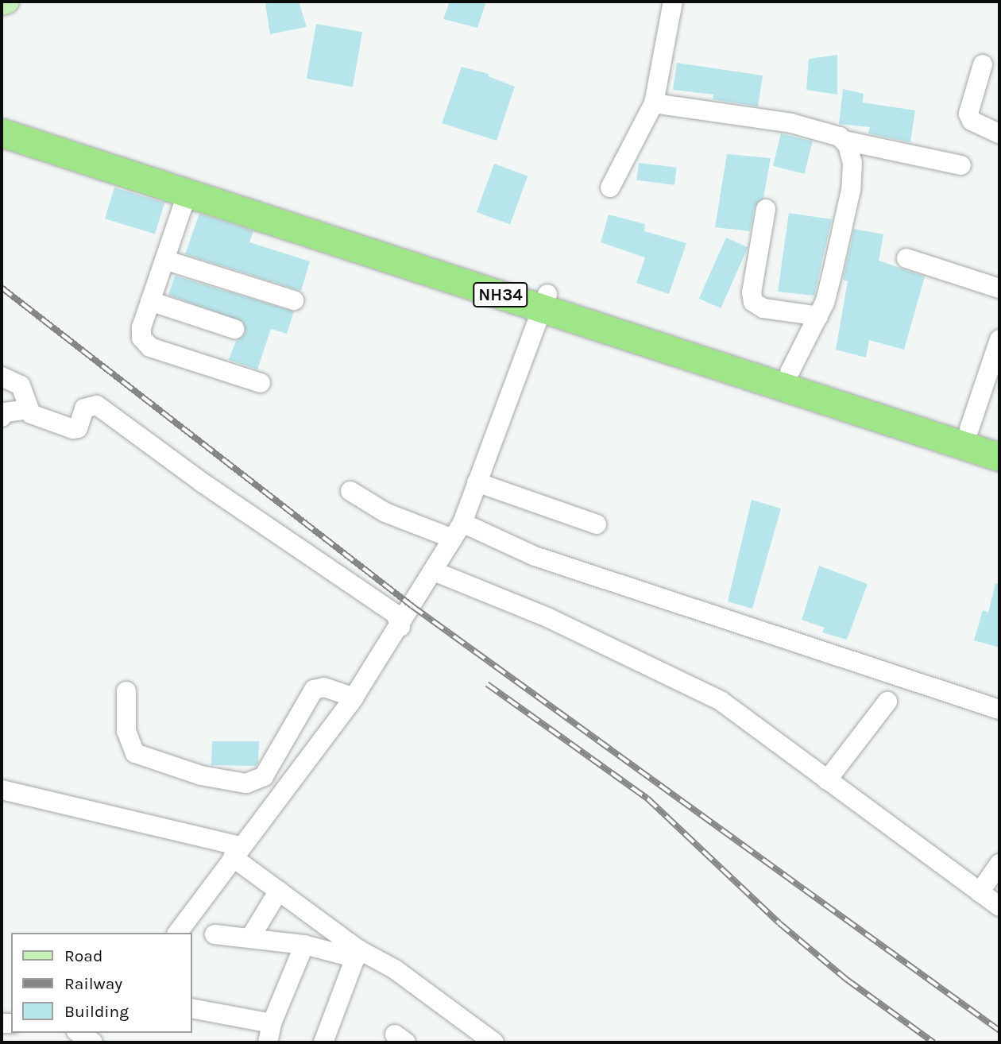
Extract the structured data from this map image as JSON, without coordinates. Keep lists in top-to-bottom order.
{
  "streets": {
    "highway": ["NH34"]
  },
  "legend": ["Road", "Railway", "Building"]
}
